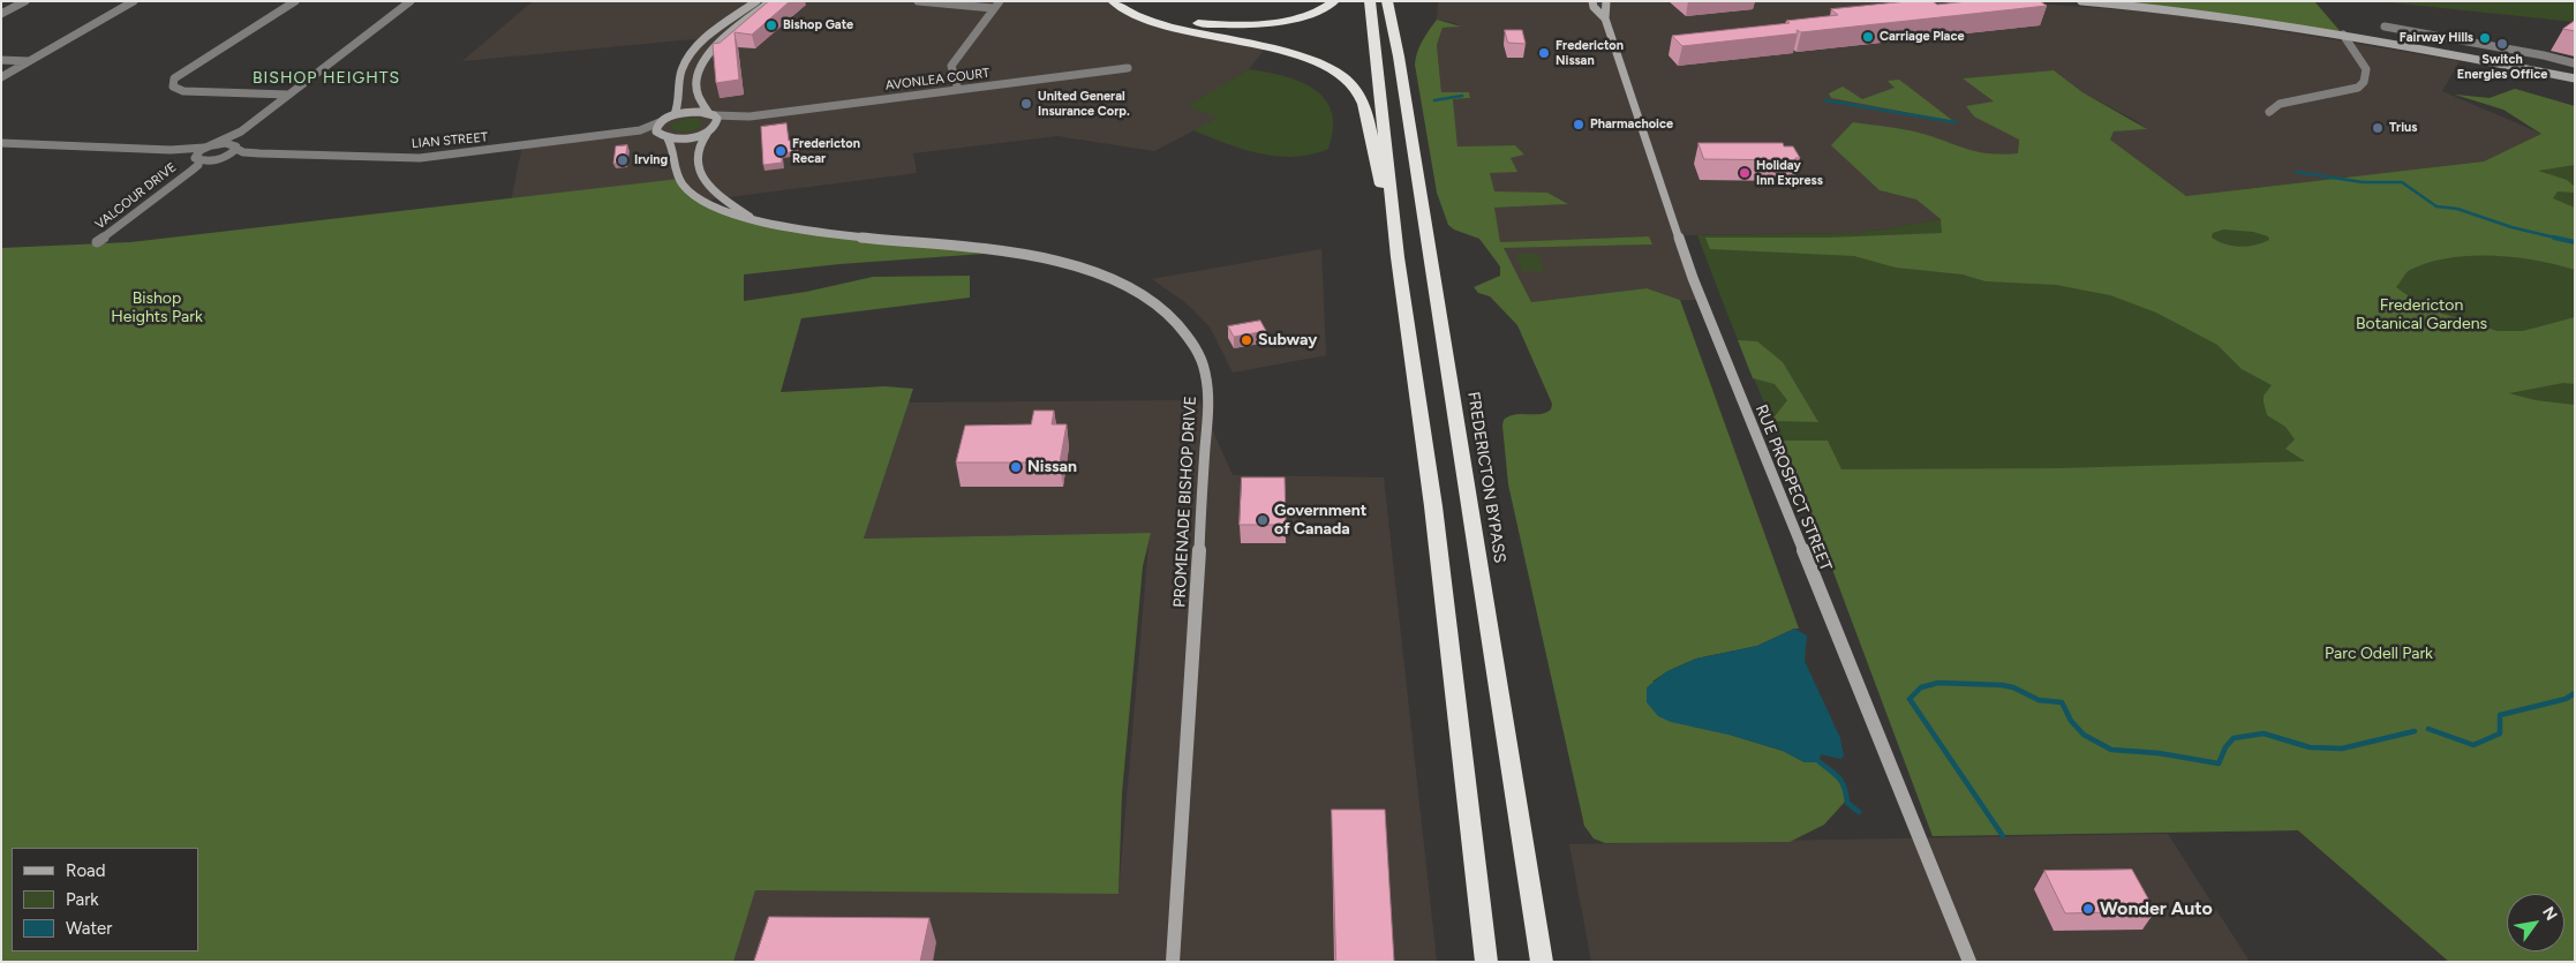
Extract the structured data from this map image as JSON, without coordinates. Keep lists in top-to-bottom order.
{
  "streets": {
    "highway": ["FREDERICTON BYPASS"],
    "street": [
      "AVONLEA COURT",
      "LIAN STREET",
      "VALCOUR DRIVE",
      "RUE PROSPECT STREET",
      "PROMENADE BISHOP DRIVE"
    ]
  },
  "crossings": [
    ["LIAN STREET", "VALCOUR DRIVE"],
    ["LIAN STREET", "PROMENADE BISHOP DRIVE"]
  ],
  "districts": ["BISHOP HEIGHTS"],
  "parks": ["Bishop Heights Park", "Fredericton Botanical Gardens", "Parc Odell Park"],
  "places": [
    "Bishop Gate",
    "Carriage Place",
    "Fairway Hills",
    "Switch Energies Office",
    "Fredericton Nissan",
    "United General Insurance Corp.",
    "Pharmachoice",
    "Trius",
    "Fredericton Recar",
    "Irving",
    "Holiday Inn Express",
    "Subway",
    "Nissan",
    "Government of Canada",
    "Wonder Auto"
  ],
  "legend": ["Road", "Park", "Water"],
  "north": "top right"
}
